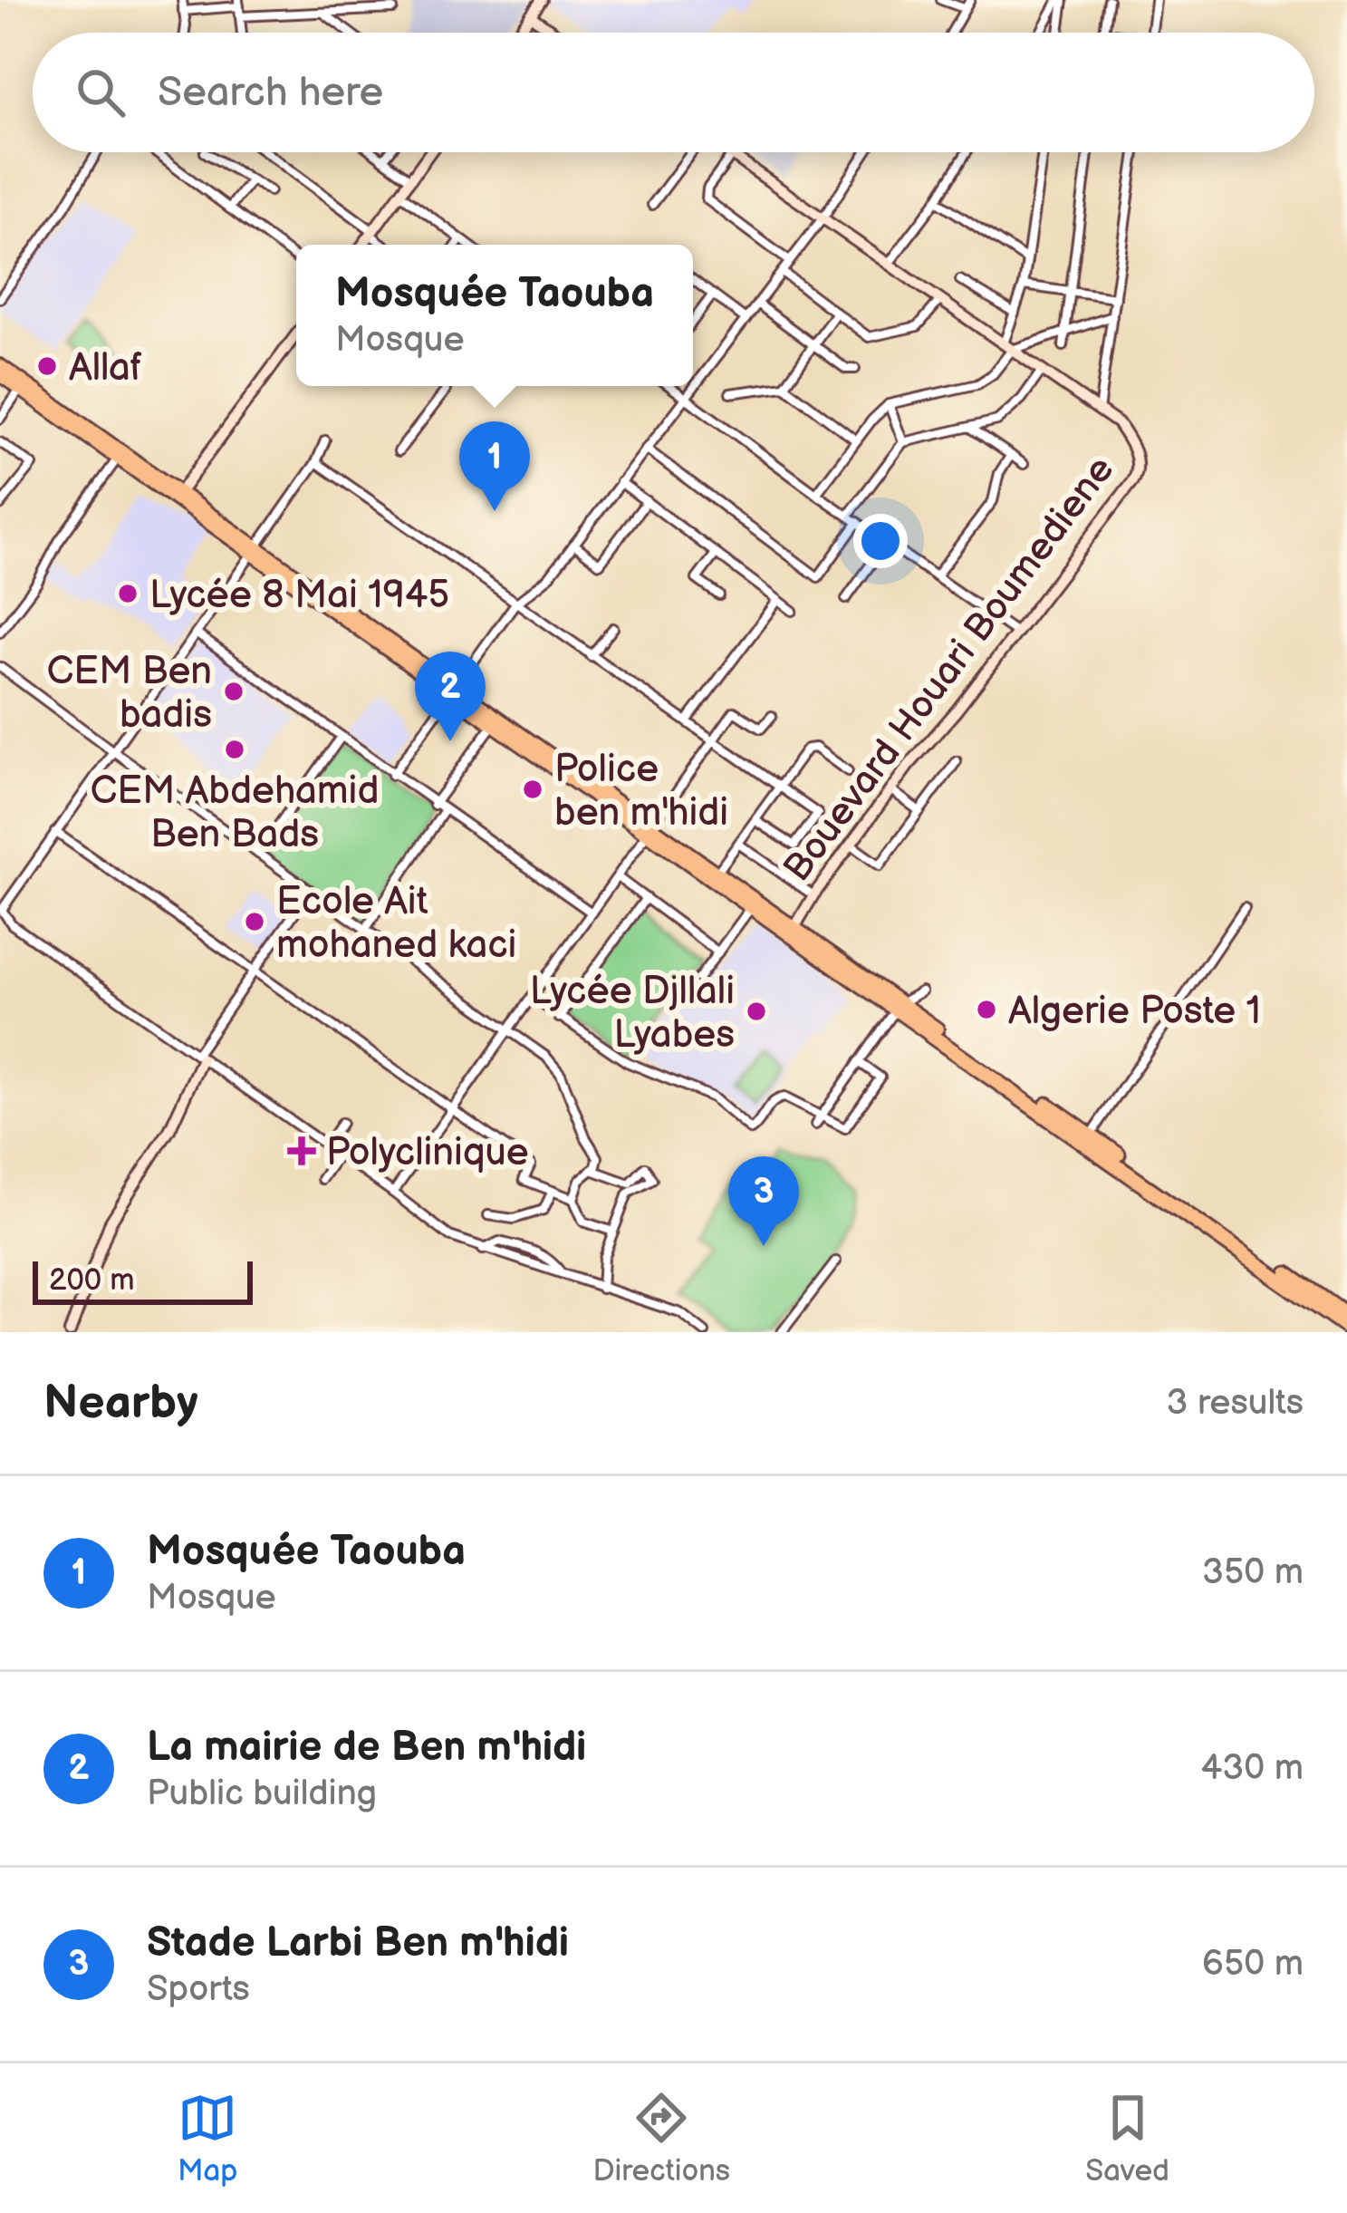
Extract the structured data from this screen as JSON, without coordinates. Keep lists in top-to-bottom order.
{
  "streets": {
    "street": ["Bouevard Houari Boumediene"]
  },
  "places": {
    "other": [
      "Allaf",
      "Lycée 8 Mai 1945",
      "CEM Ben badis",
      "CEM Abdehamid Ben Bads",
      "Police ben m'hidi",
      "Ecole Ait mohaned kaci",
      "Algerie Poste 1",
      "Lycée Djllali Lyabes"
    ],
    "health": ["Polyclinique"]
  },
  "scale_bar": "200 m",
  "page": {
    "search": "Search here",
    "popup": ["Mosquée Taouba", "Mosque"],
    "pins": ["1", "2", "3"],
    "scale": "200 m",
    "heading": ["Nearby", "3 results"],
    "list": [
      {
        "mark": "1",
        "name": "Mosquée Taouba",
        "note": "Mosque",
        "value": "350 m"
      },
      {
        "mark": "2",
        "name": "La mairie de Ben m'hidi",
        "note": "Public building",
        "value": "430 m"
      },
      {
        "mark": "3",
        "name": "Stade Larbi Ben m'hidi",
        "note": "Sports",
        "value": "650 m"
      }
    ],
    "nav": ["Map", "Directions", "Saved"]
  }
}
